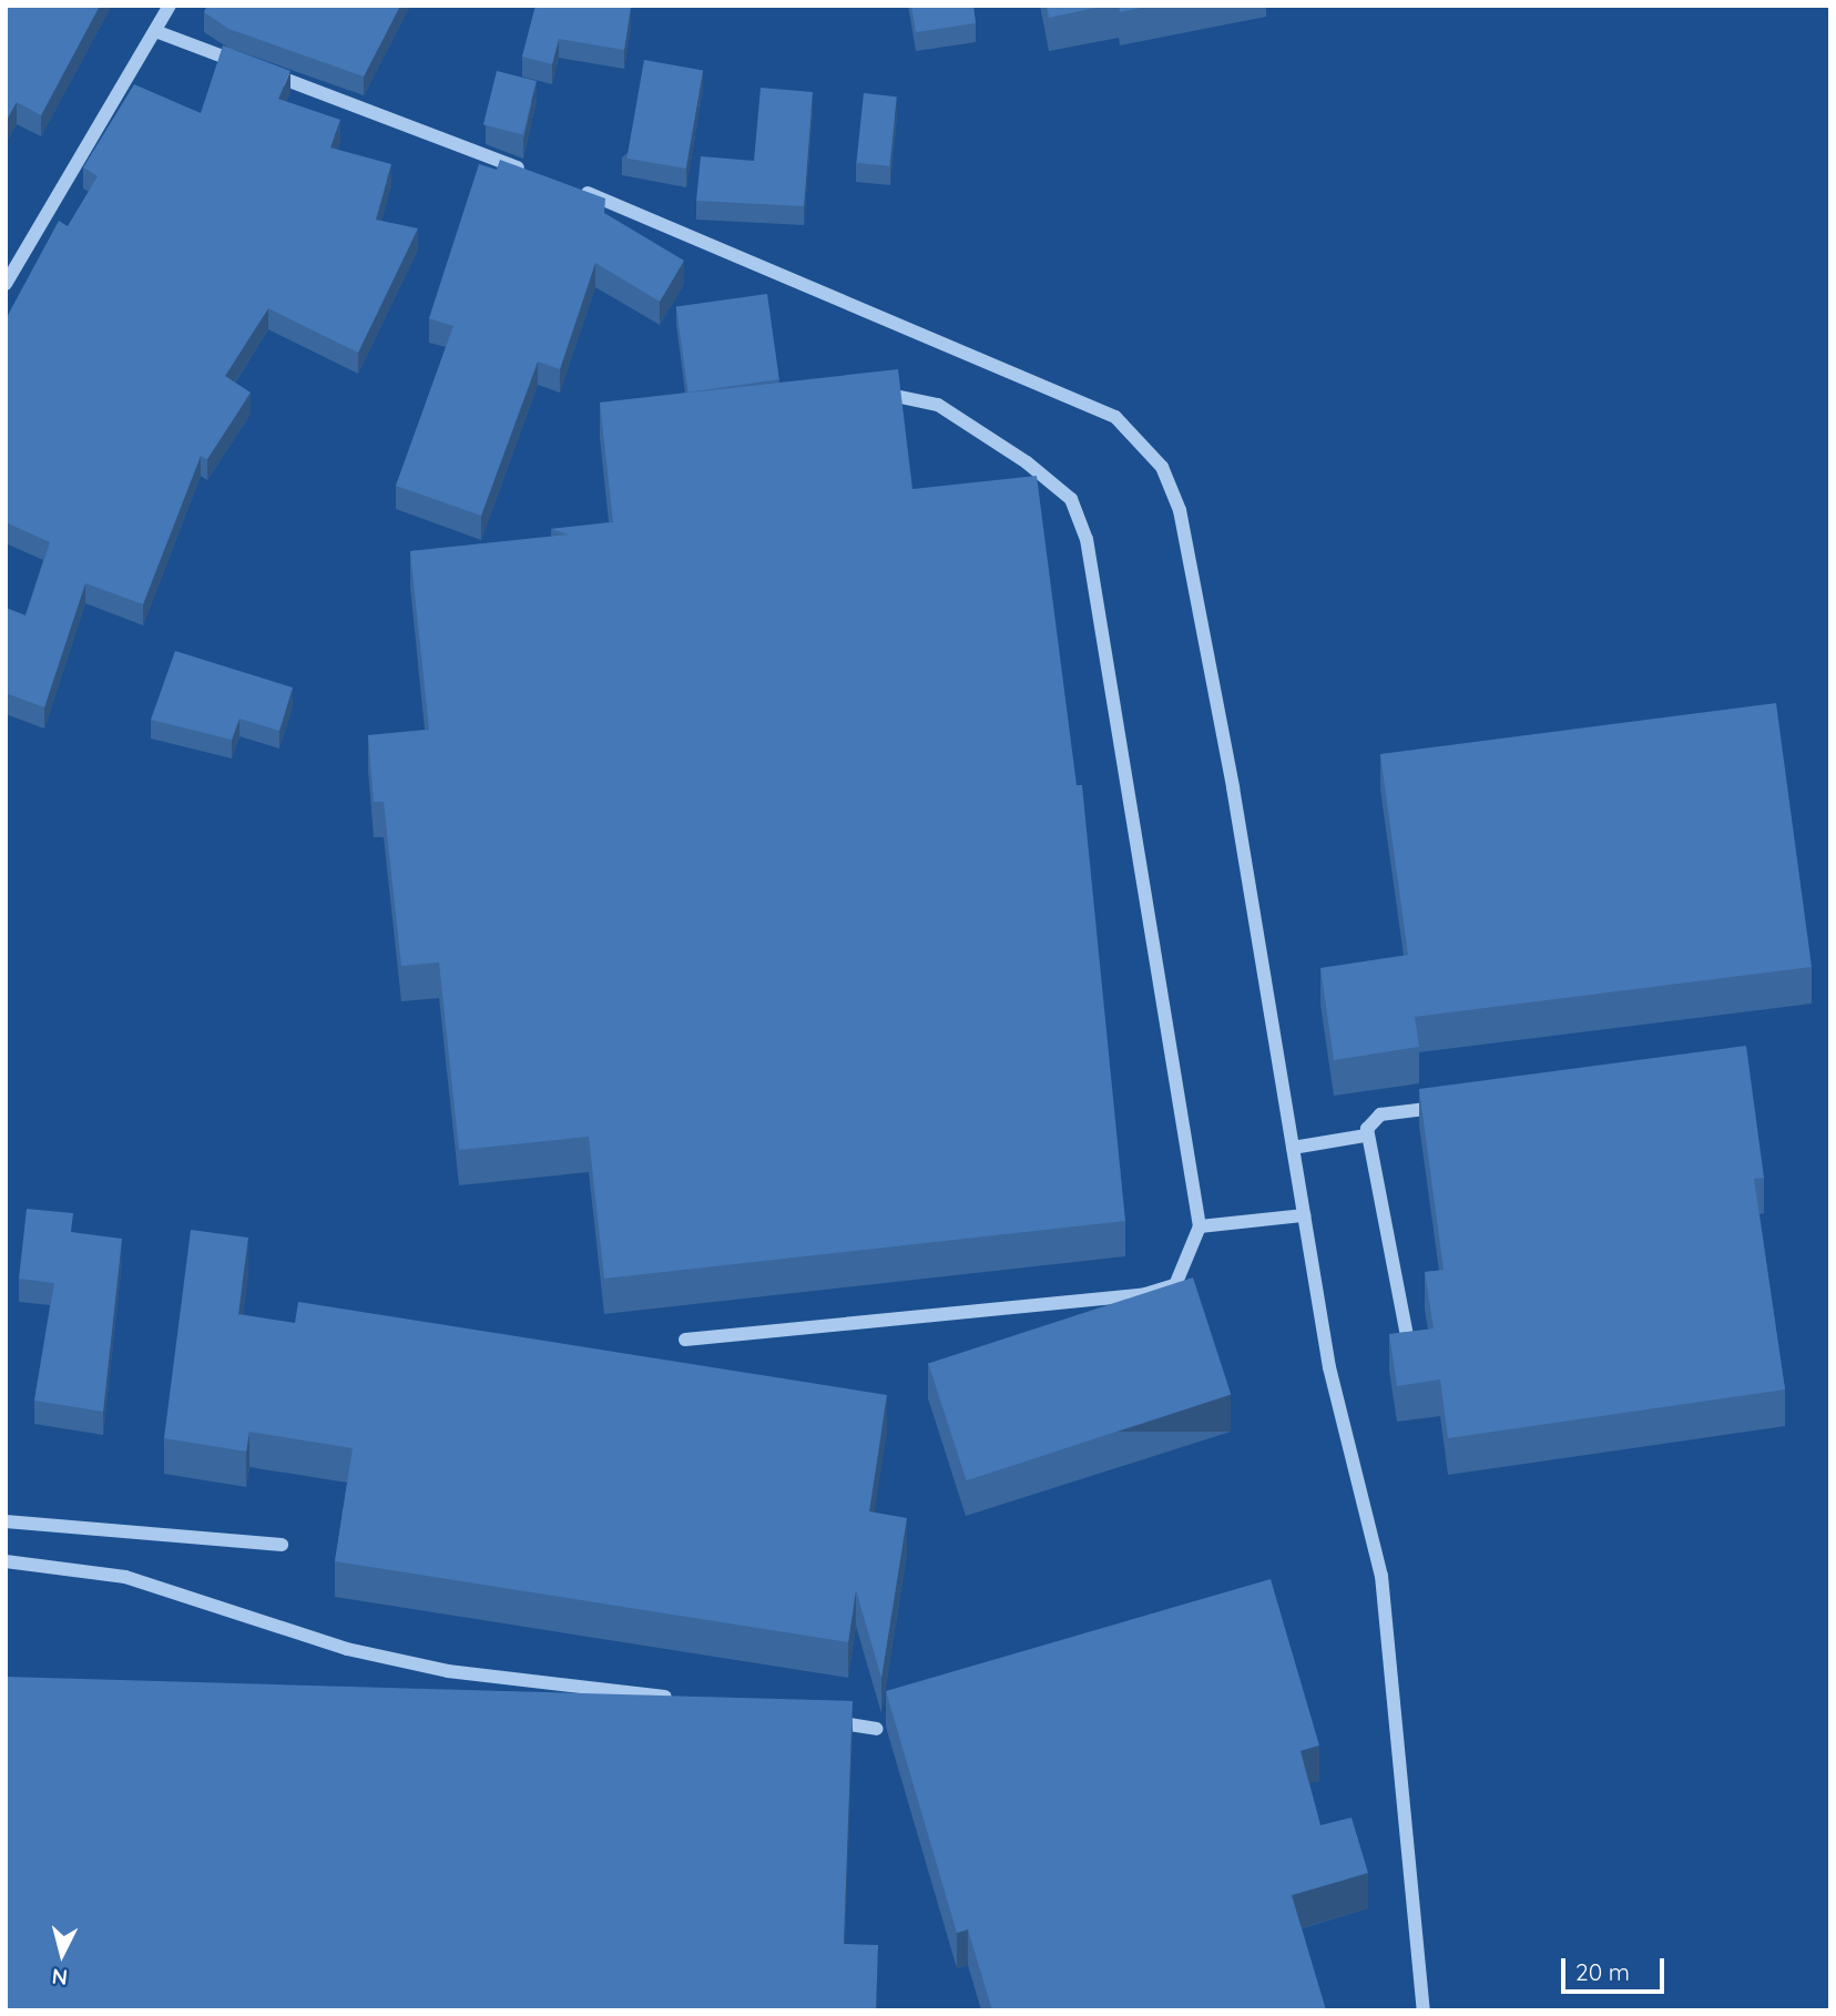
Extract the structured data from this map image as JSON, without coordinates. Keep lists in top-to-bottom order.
{
  "scale_bar": "20 m",
  "north": "bottom"
}
